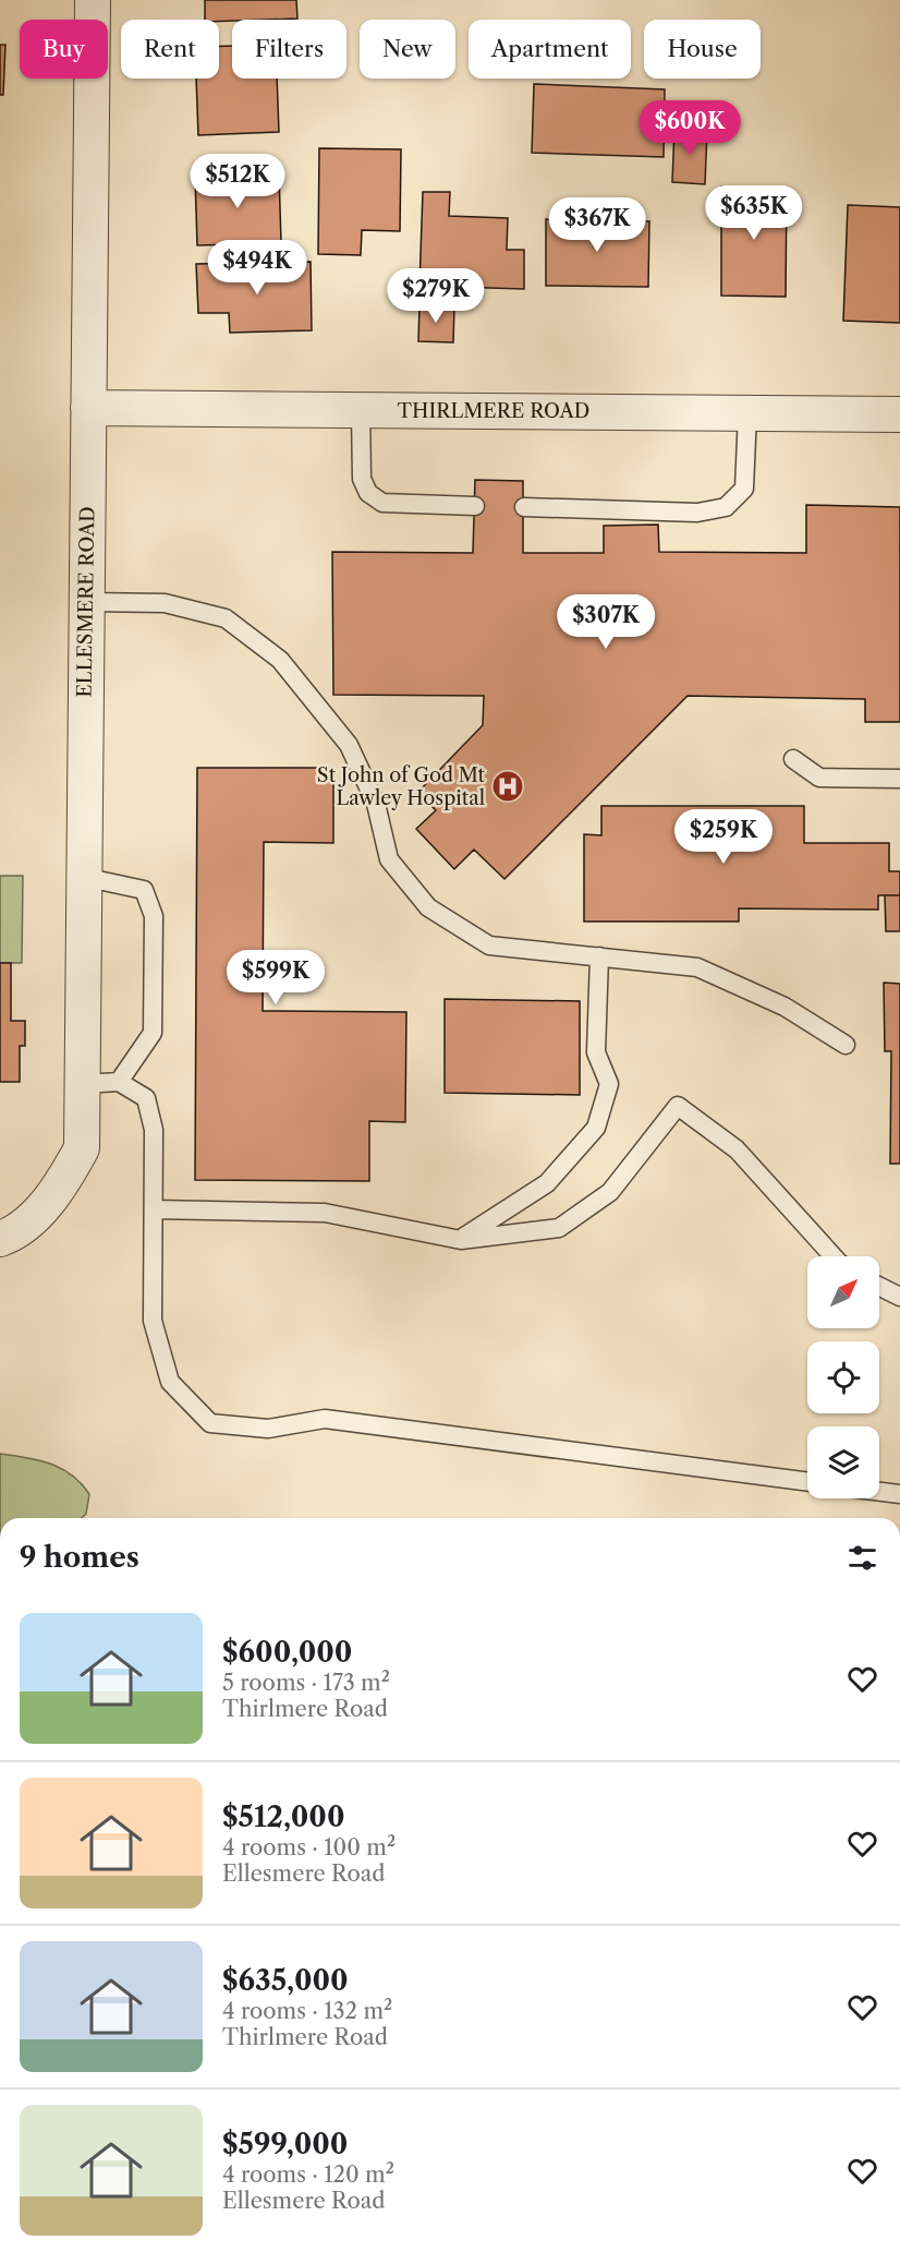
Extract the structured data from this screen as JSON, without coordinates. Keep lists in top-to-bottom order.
{
  "streets": {
    "street": ["THIRLMERE ROAD", "ELLESMERE ROAD"]
  },
  "crossings": [
    ["THIRLMERE ROAD", "ELLESMERE ROAD"]
  ],
  "places": {
    "hospital": ["St John of God Mt Lawley Hospital"]
  },
  "north": "top right",
  "page": {
    "chip": [
      "Buy",
      "Rent",
      "Filters",
      "New",
      "Apartment",
      "House"
    ],
    "price": [
      "$600K",
      "$512K",
      "$635K",
      "$367K",
      "$494K",
      "$279K",
      "$307K",
      "$259K",
      "$599K"
    ],
    "heading": "9 homes",
    "list": [
      {
        "name": "$600,000",
        "note": "5 rooms · 173 m² · Thirlmere Road"
      },
      {
        "name": "$512,000",
        "note": "4 rooms · 100 m² · Ellesmere Road"
      },
      {
        "name": "$635,000",
        "note": "4 rooms · 132 m² · Thirlmere Road"
      },
      {
        "name": "$599,000",
        "note": "4 rooms · 120 m² · Ellesmere Road"
      }
    ]
  }
}
